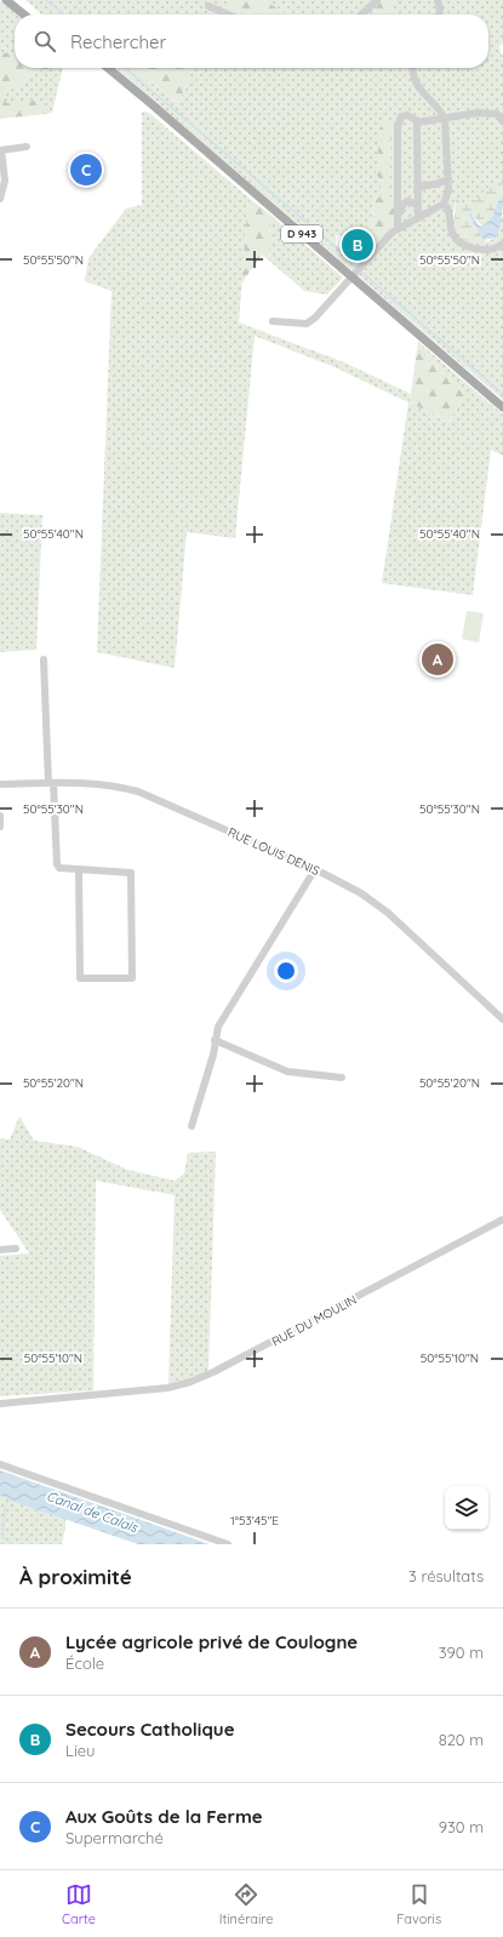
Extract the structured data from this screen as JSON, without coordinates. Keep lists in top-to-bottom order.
{
  "streets": {
    "main road": ["D 943"],
    "street": ["RUE LOUIS DENIS", "RUE DU MOULIN"]
  },
  "water": ["Canal de Calais"],
  "page": {
    "search": "Rechercher",
    "pins": ["C", "B", "A"],
    "heading": ["À proximité", "3 résultats"],
    "list": [
      {
        "mark": "A",
        "name": "Lycée agricole privé de Coulogne",
        "note": "École",
        "value": "390 m"
      },
      {
        "mark": "B",
        "name": "Secours Catholique",
        "note": "Lieu",
        "value": "820 m"
      },
      {
        "mark": "C",
        "name": "Aux Goûts de la Ferme",
        "note": "Supermarché",
        "value": "930 m"
      }
    ],
    "nav": ["Carte", "Itinéraire", "Favoris"]
  },
  "coordinates": [
    "50°55'50\"N",
    "50°55'40\"N",
    "50°55'30\"N",
    "50°55'20\"N",
    "50°55'10\"N",
    "1°53'45\"E"
  ]
}
